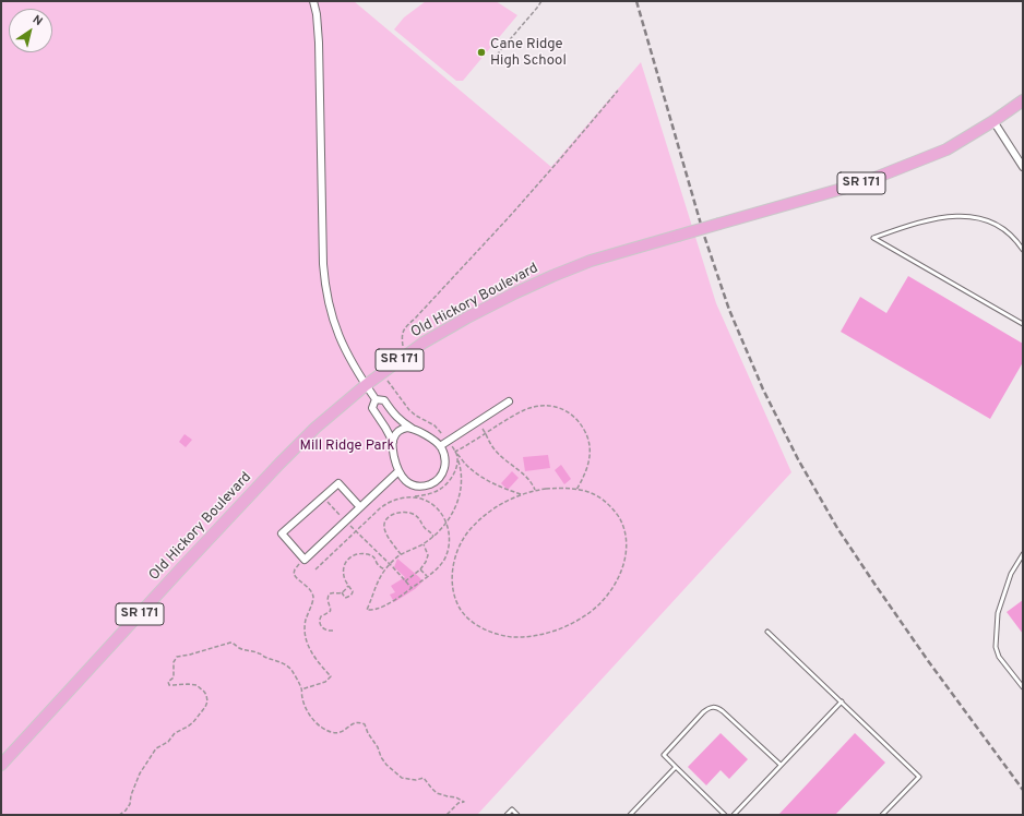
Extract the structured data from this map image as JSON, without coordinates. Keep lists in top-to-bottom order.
{
  "streets": {
    "main road": ["SR 171", "Old Hickory Boulevard"]
  },
  "parks": ["Mill Ridge Park"],
  "places": ["Cane Ridge High School"],
  "north": "top right"
}
